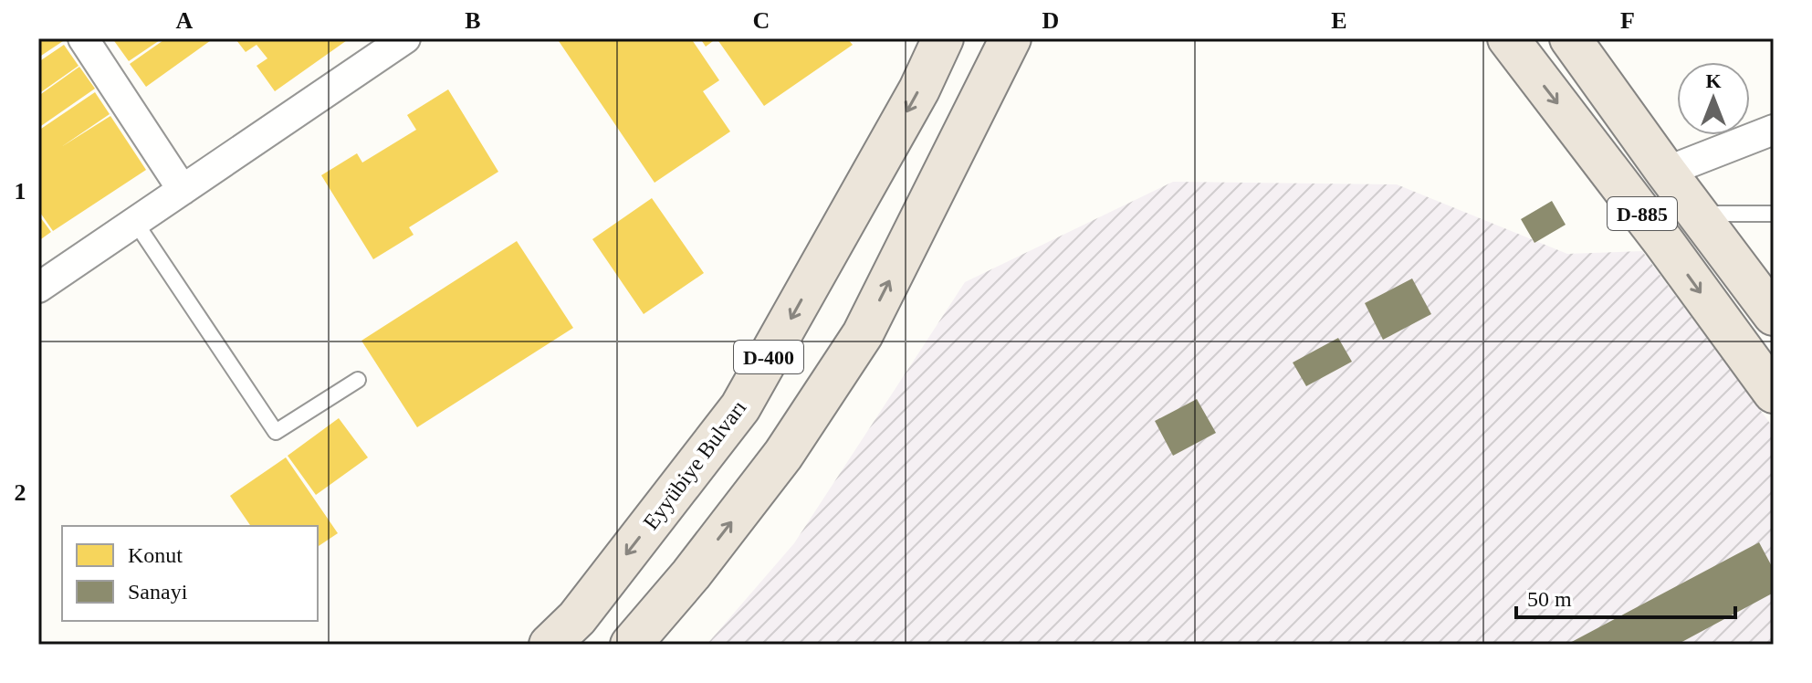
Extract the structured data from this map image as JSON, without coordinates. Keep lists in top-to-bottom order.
{
  "streets": {
    "highway": ["D-885", "D-400", "Eyyübiye Bulvarı"]
  },
  "legend": ["Konut", "Sanayi"],
  "scale_bar": "50 m",
  "north": "top",
  "grid": {
    "columns": [
      "A",
      "B",
      "C",
      "D",
      "E",
      "F"
    ],
    "rows": ["1", "2"]
  }
}
